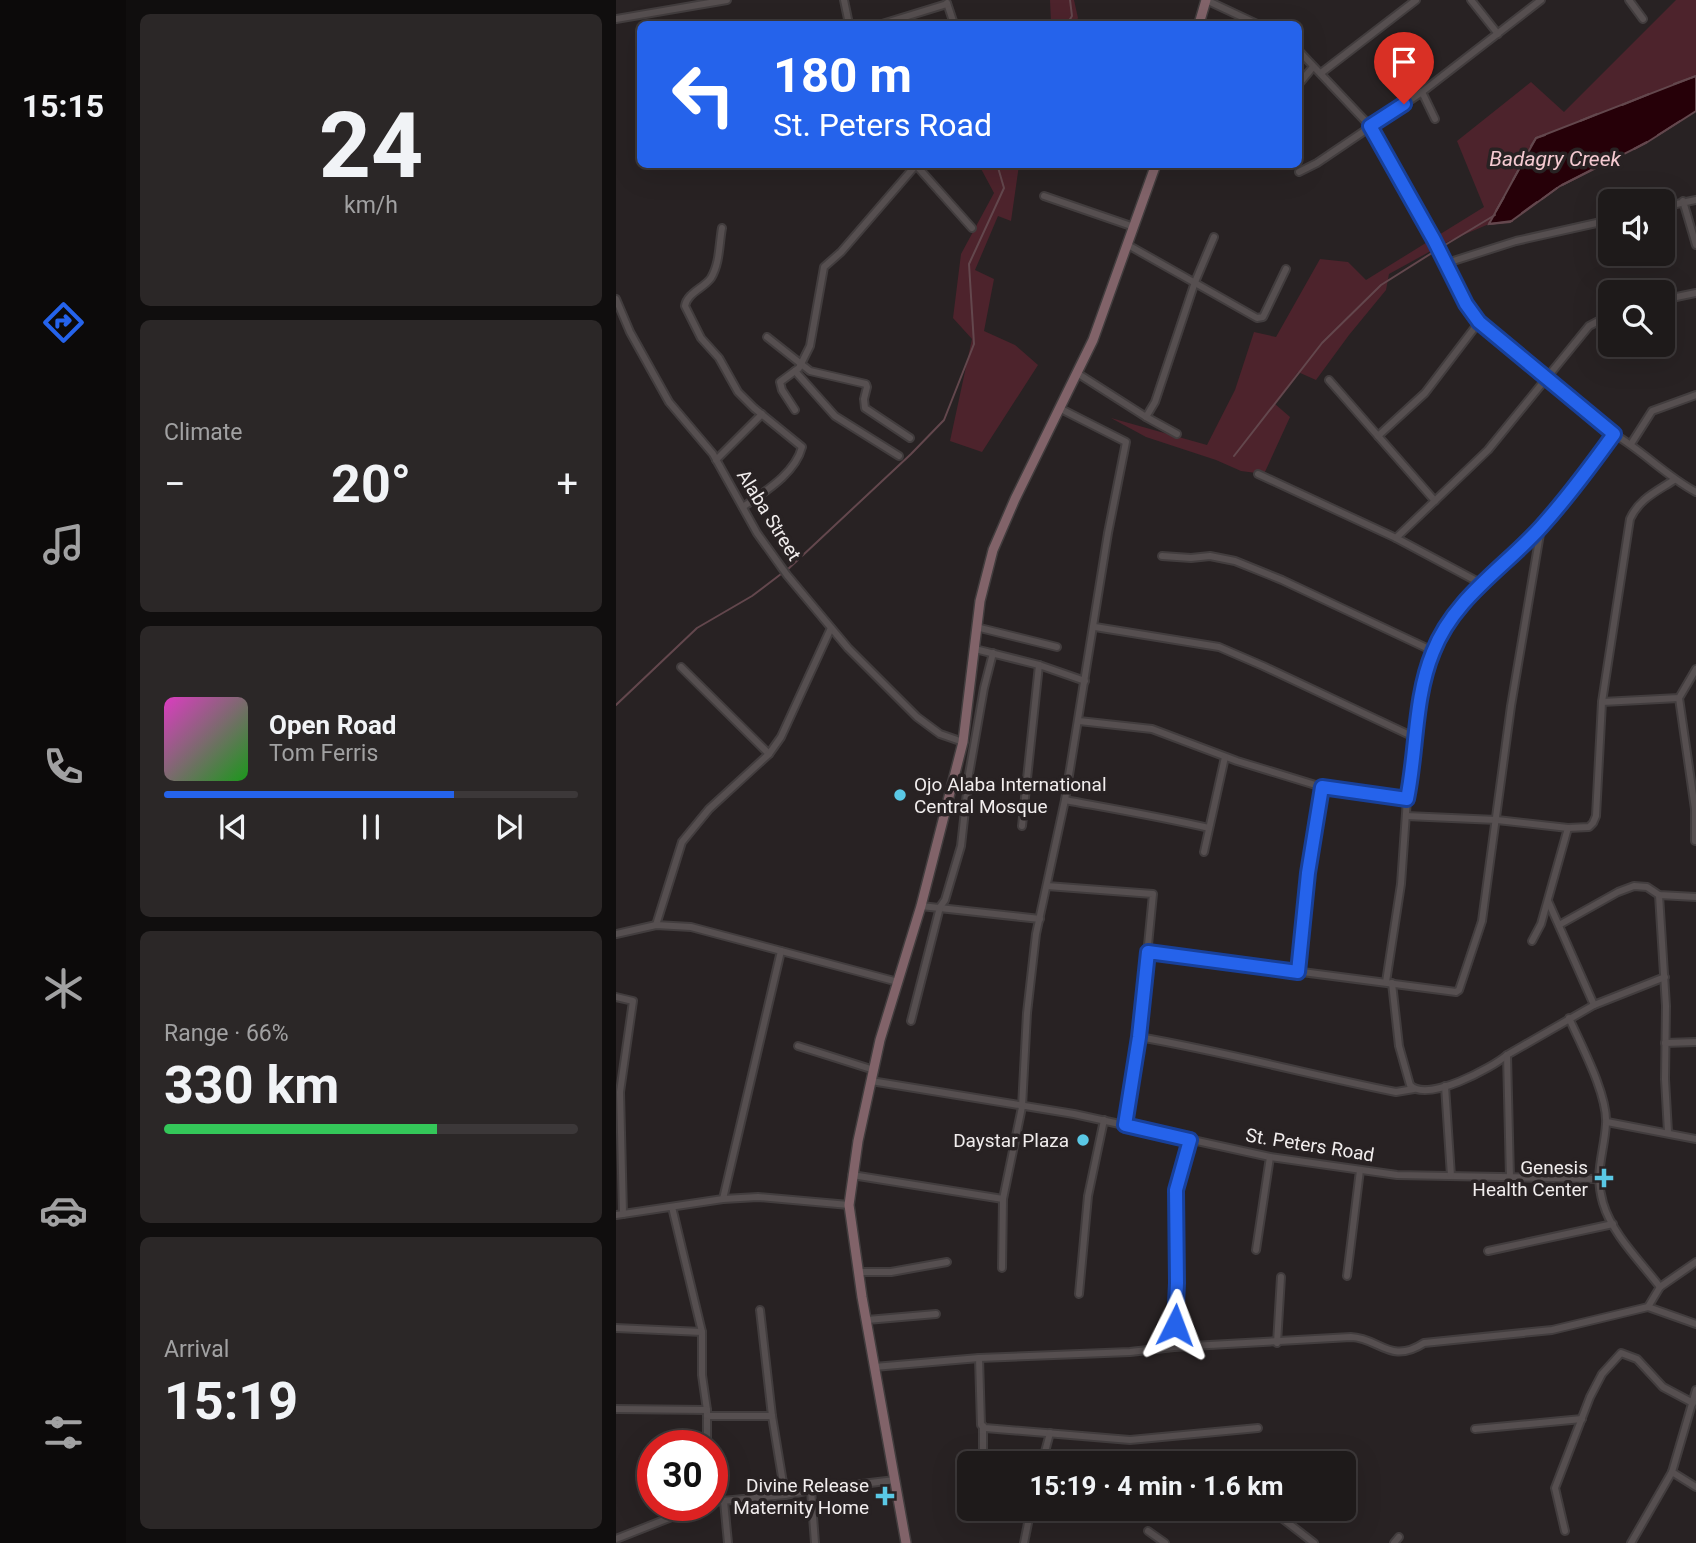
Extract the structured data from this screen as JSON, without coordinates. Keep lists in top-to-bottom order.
{
  "streets": {
    "street": ["Alaba Street", "St. Peters Road"]
  },
  "water": ["Badagry Creek"],
  "places": {
    "other": ["Ojo Alaba International Central Mosque", "Daystar Plaza"],
    "health": ["Genesis Health Center", "Divine Release Maternity Home"]
  },
  "page": {
    "tabs": "15:15",
    "tile": [
      ["24", "km/h"],
      "Climate",
      ["Range · 66%", "330 km"],
      ["Arrival", "15:19"]
    ],
    "turn": ["180 m", "St. Peters Road"],
    "heat": ["−", "20°", "+"],
    "song": ["Open Road", "Tom Ferris"],
    "limit": "30",
    "trip": "15:19 · 4 min · 1.6 km"
  }
}
